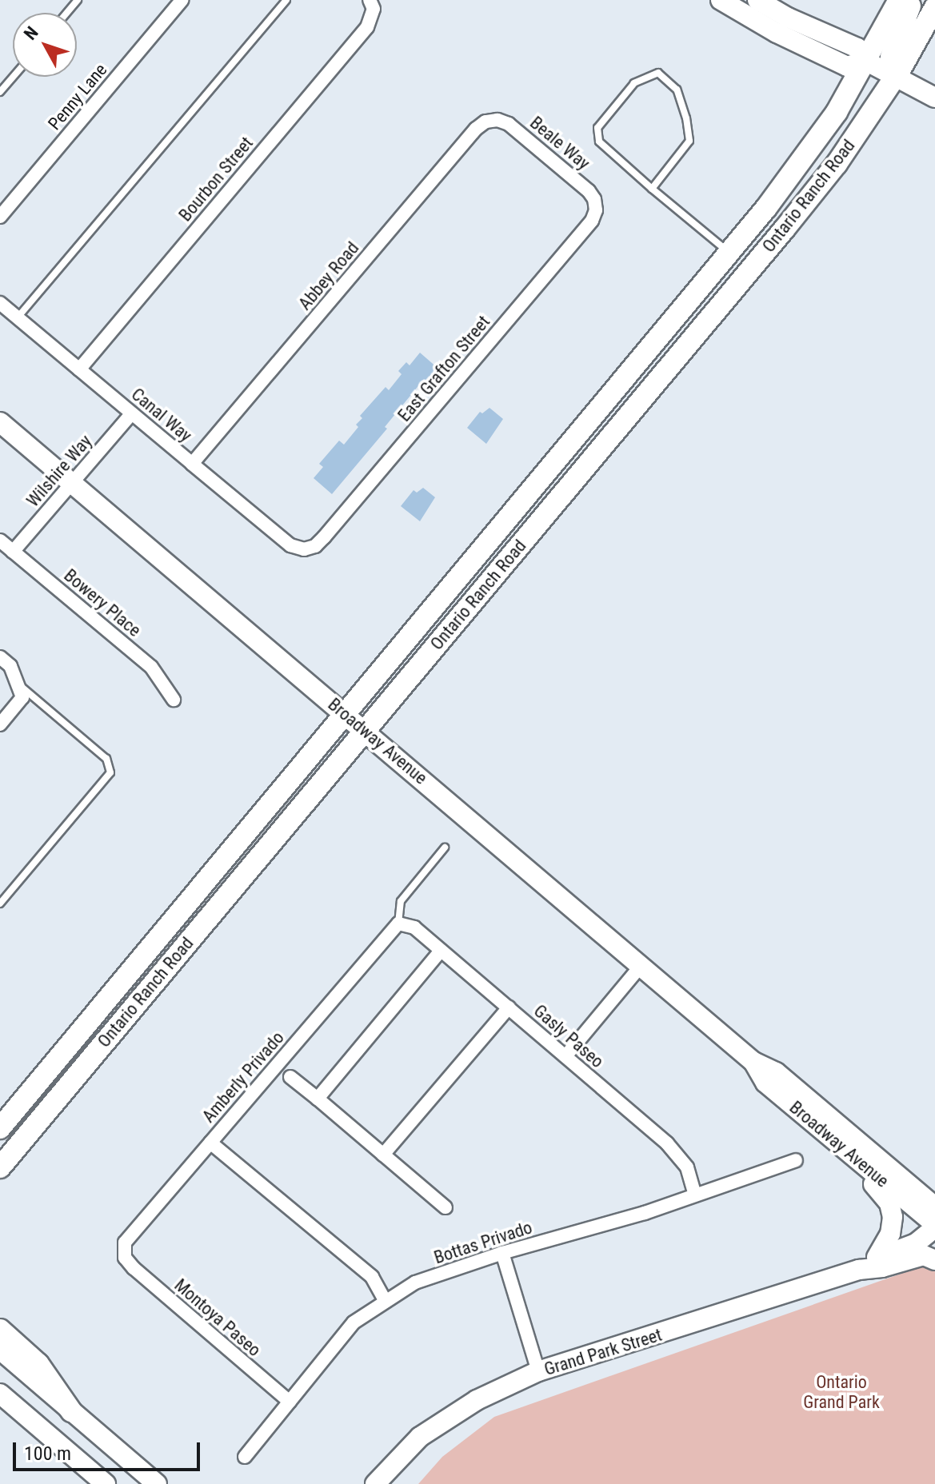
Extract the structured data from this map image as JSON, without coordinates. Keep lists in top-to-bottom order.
{
  "streets": {
    "main road": ["Ontario Ranch Road"],
    "street": [
      "Penny Lane",
      "Beale Way",
      "Bourbon Street",
      "Abbey Road",
      "East Grafton Street",
      "Canal Way",
      "Wilshire Way",
      "Bowery Place",
      "Broadway Avenue",
      "Gasly Paseo",
      "Amberly Privado",
      "Bottas Privado",
      "Montoya Paseo",
      "Grand Park Street"
    ]
  },
  "crossings": [
    ["Beale Way", "Abbey Road"],
    ["Beale Way", "East Grafton Street"],
    ["Bourbon Street", "Canal Way"],
    ["Ontario Ranch Road", "Broadway Avenue"],
    ["Abbey Road", "Canal Way"],
    ["East Grafton Street", "Canal Way"],
    ["Canal Way", "Wilshire Way"],
    ["Wilshire Way", "Bowery Place"],
    ["Wilshire Way", "Broadway Avenue"],
    ["Broadway Avenue", "Grand Park Street"],
    ["Gasly Paseo", "Amberly Privado"],
    ["Gasly Paseo", "Bottas Privado"],
    ["Amberly Privado", "Montoya Paseo"],
    ["Bottas Privado", "Montoya Paseo"]
  ],
  "parks": ["Ontario Grand Park"],
  "scale_bar": "100 m",
  "north": "top left"
}
